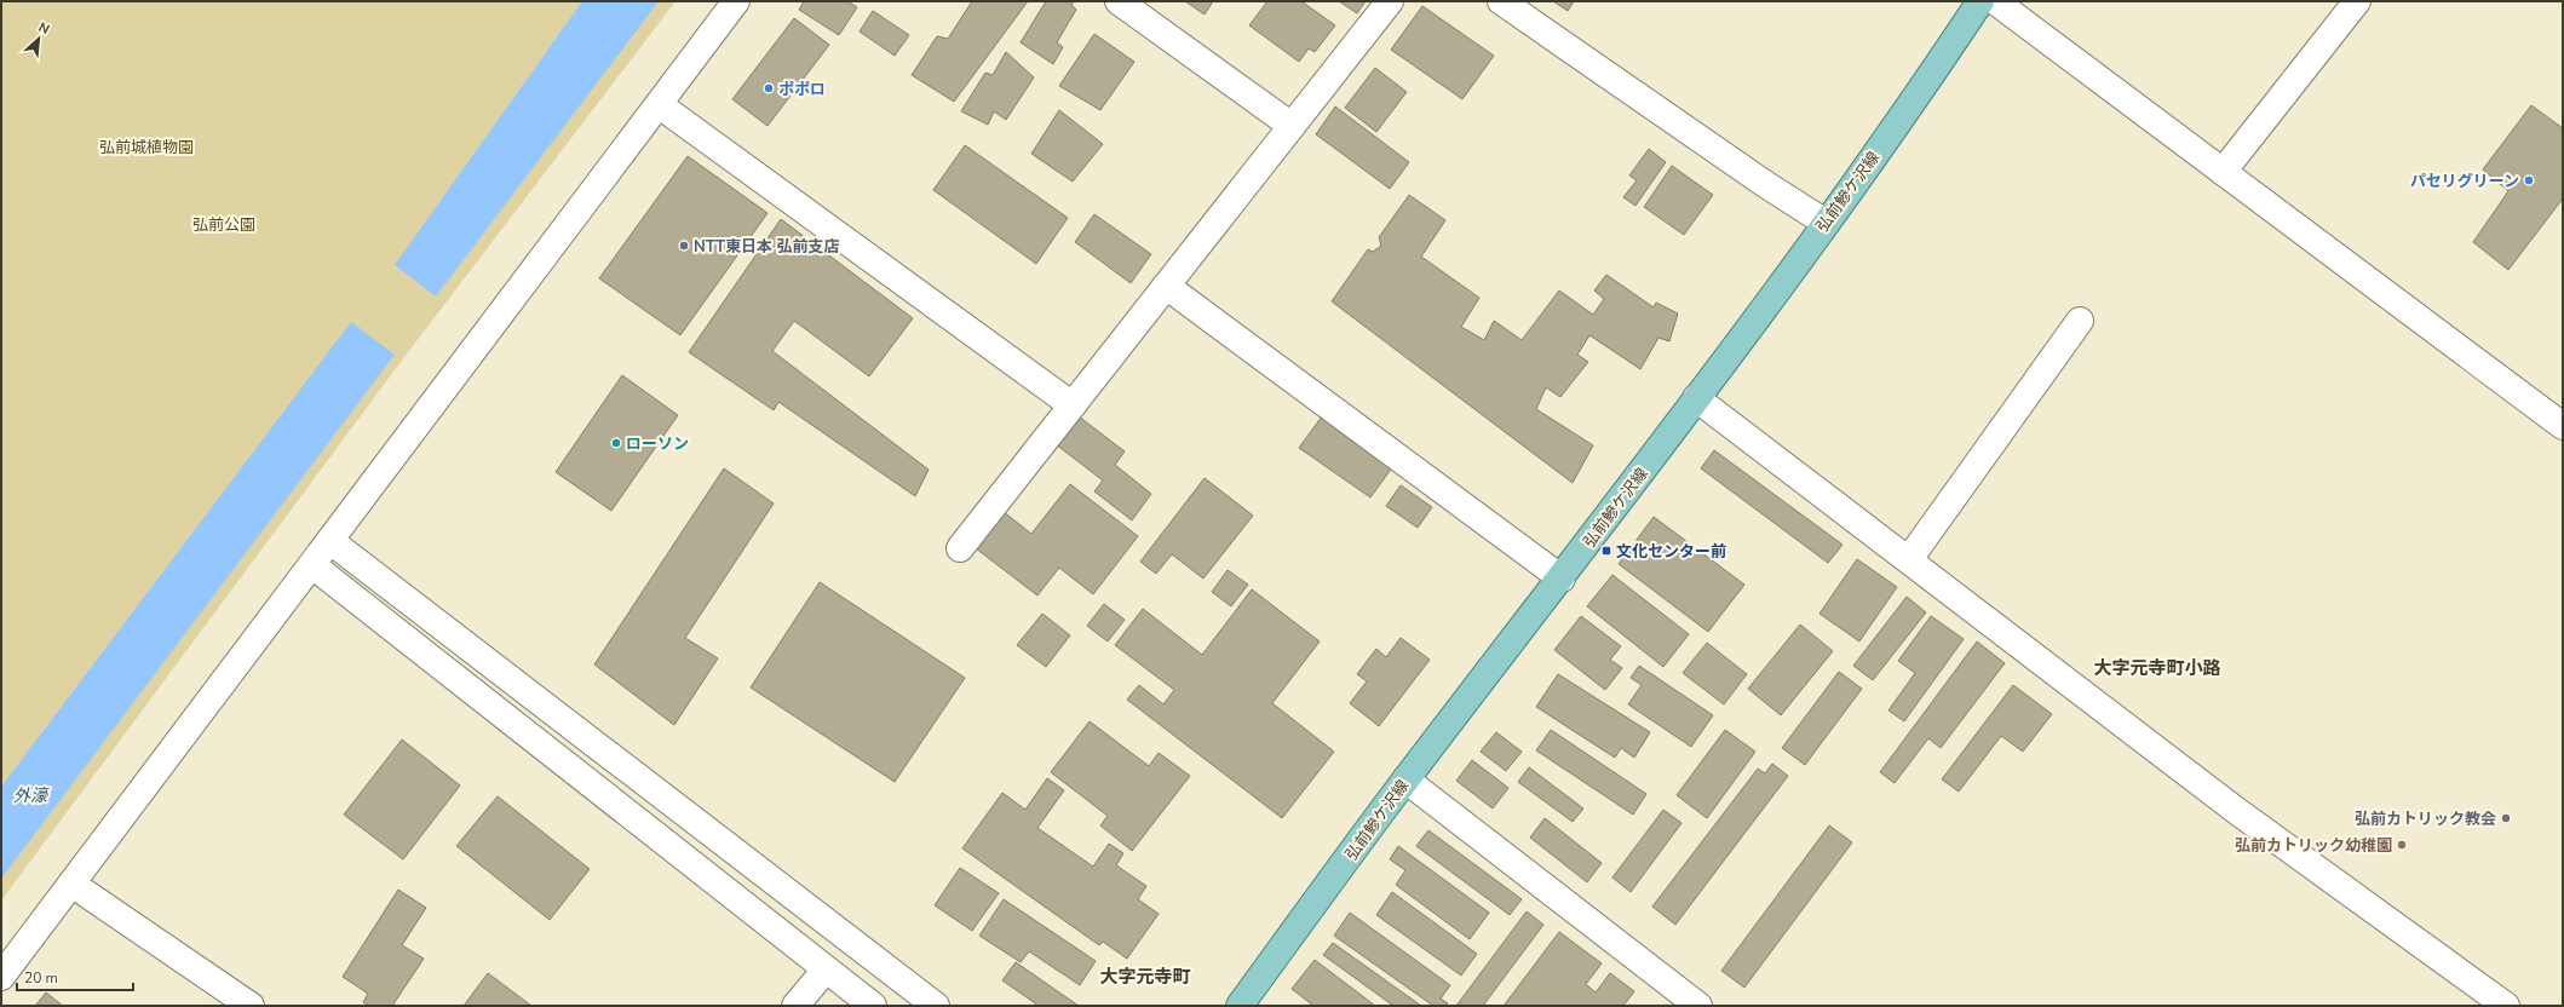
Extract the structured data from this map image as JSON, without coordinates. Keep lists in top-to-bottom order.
{
  "streets": {
    "main road": ["弘前鰺ケ沢線"]
  },
  "districts": ["大字元寺町小路", "大字元寺町"],
  "water": ["外濠"],
  "parks": ["弘前城植物園", "弘前公園"],
  "places": {
    "other": [
      "ポポロ",
      "パセリグリーン",
      "NTT東日本 弘前支店",
      "ローソン",
      "弘前カトリック教会",
      "弘前カトリック幼稚園"
    ],
    "transit": ["文化センター前"]
  },
  "scale_bar": "20 m",
  "north": "top right"
}
